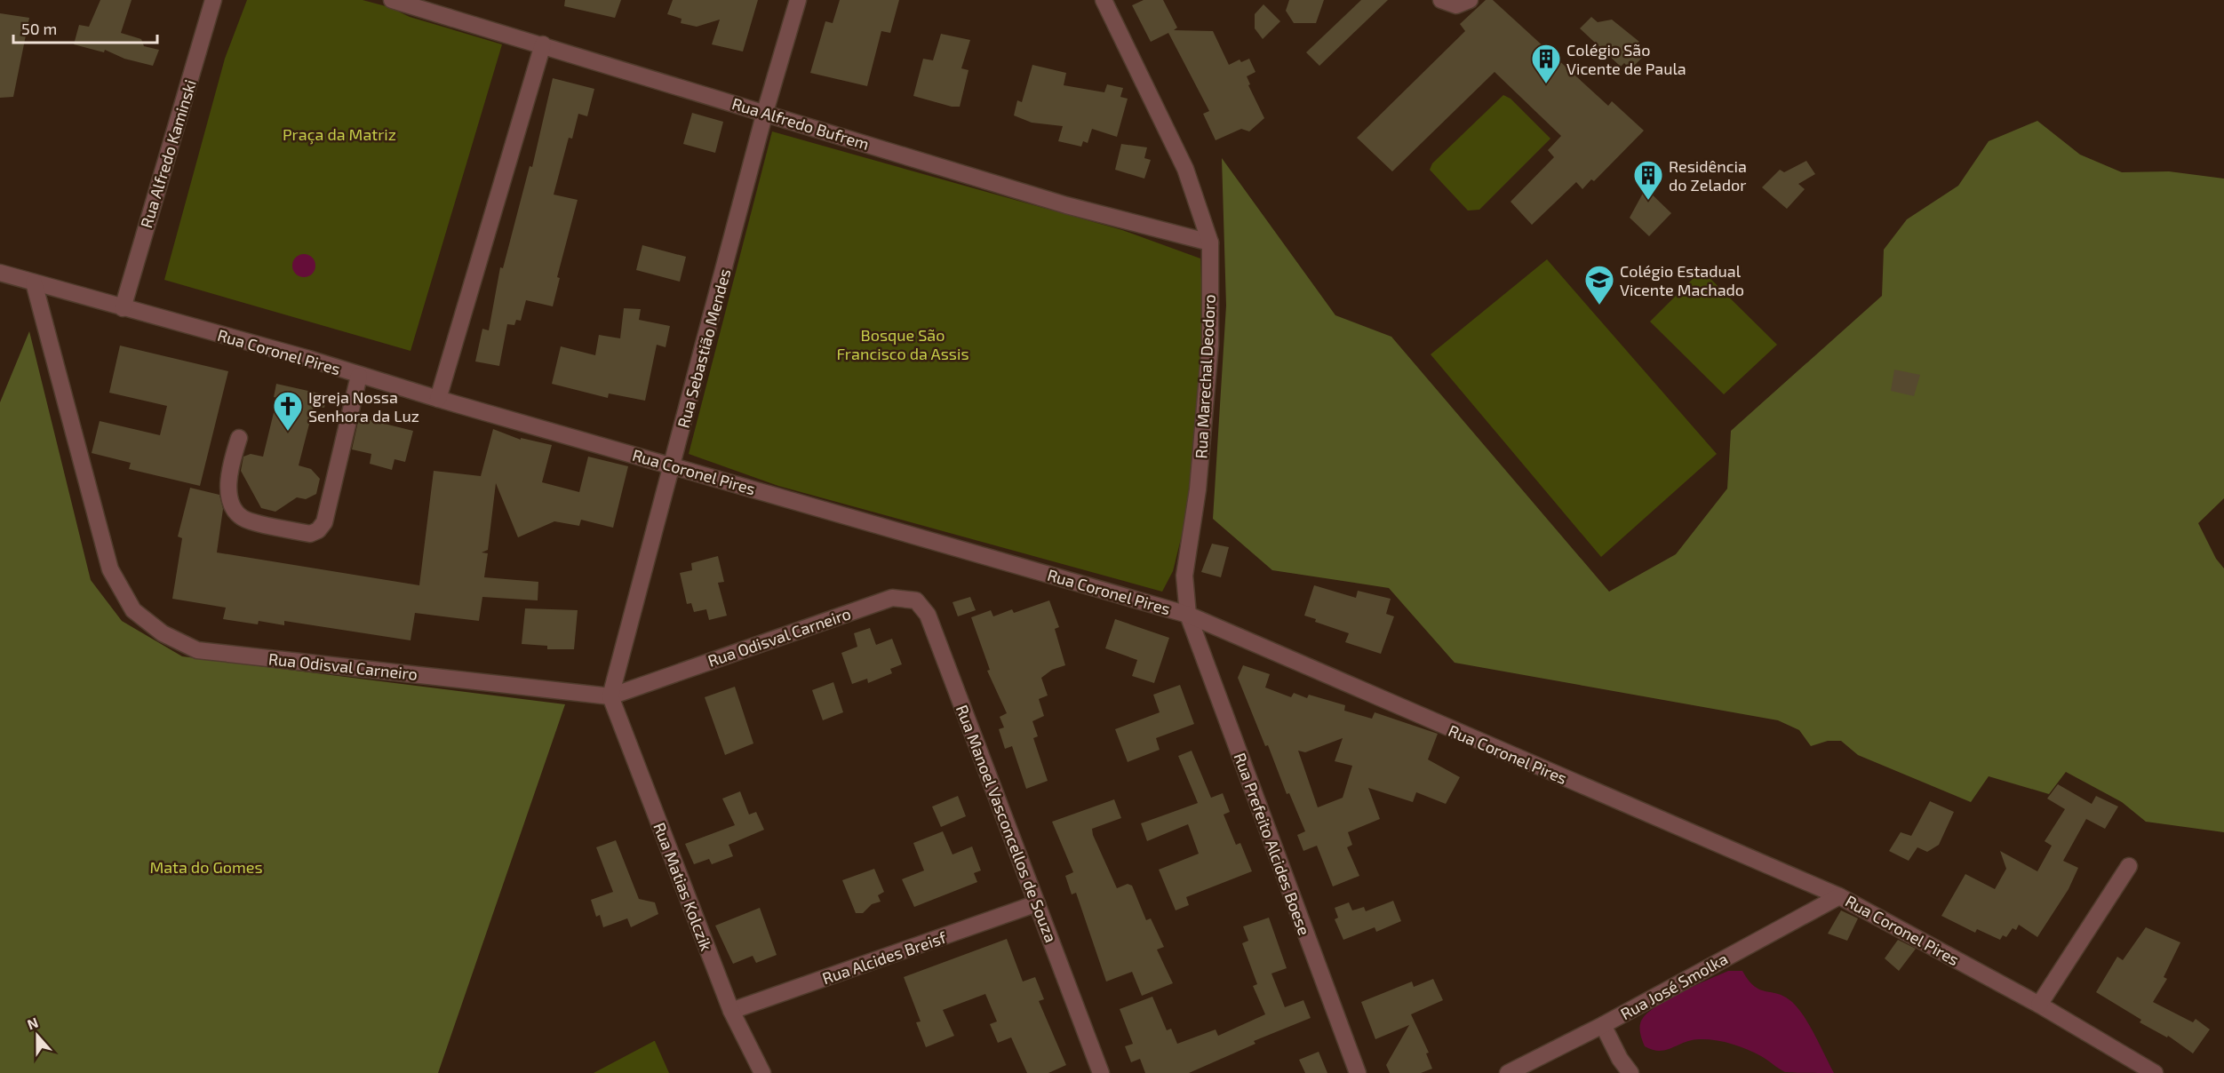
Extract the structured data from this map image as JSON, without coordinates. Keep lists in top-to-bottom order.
{
  "streets": {
    "street": [
      "Rua Alfredo Bufrem",
      "Rua Alfredo Kaminski",
      "Rua Sebastião Mendes",
      "Rua Coronel Pires",
      "Rua Marechal Deodoro",
      "Rua Odisval Carneiro",
      "Rua Manoel Vasconcellos de Souza",
      "Rua Prefeito Alcides Boese",
      "Rua Matias Kolczik",
      "Rua Alcides Breisf",
      "Rua José Smolka"
    ]
  },
  "crossings": [
    ["Rua Alfredo Bufrem", "Rua Sebastião Mendes"],
    ["Rua Alfredo Bufrem", "Rua Marechal Deodoro"],
    ["Rua Alfredo Kaminski", "Rua Coronel Pires"],
    ["Rua Sebastião Mendes", "Rua Coronel Pires"],
    ["Rua Sebastião Mendes", "Rua Odisval Carneiro"],
    ["Rua Sebastião Mendes", "Rua Matias Kolczik"],
    ["Rua Coronel Pires", "Rua Marechal Deodoro"],
    ["Rua Coronel Pires", "Rua Odisval Carneiro"],
    ["Rua Coronel Pires", "Rua Prefeito Alcides Boese"],
    ["Rua Coronel Pires", "Rua José Smolka"],
    ["Rua Marechal Deodoro", "Rua Prefeito Alcides Boese"],
    ["Rua Odisval Carneiro", "Rua Manoel Vasconcellos de Souza"],
    ["Rua Odisval Carneiro", "Rua Matias Kolczik"],
    ["Rua Manoel Vasconcellos de Souza", "Rua Alcides Breisf"],
    ["Rua Matias Kolczik", "Rua Alcides Breisf"]
  ],
  "parks": ["Praça da Matriz", "Bosque São Francisco da Assis", "Mata do Gomes"],
  "places": {
    "building": ["Colégio São Vicente de Paula", "Residência do Zelador"],
    "school or university": ["Colégio Estadual Vicente Machado"],
    "church": ["Igreja Nossa Senhora da Luz"]
  },
  "scale_bar": "50 m",
  "north": "top"
}
